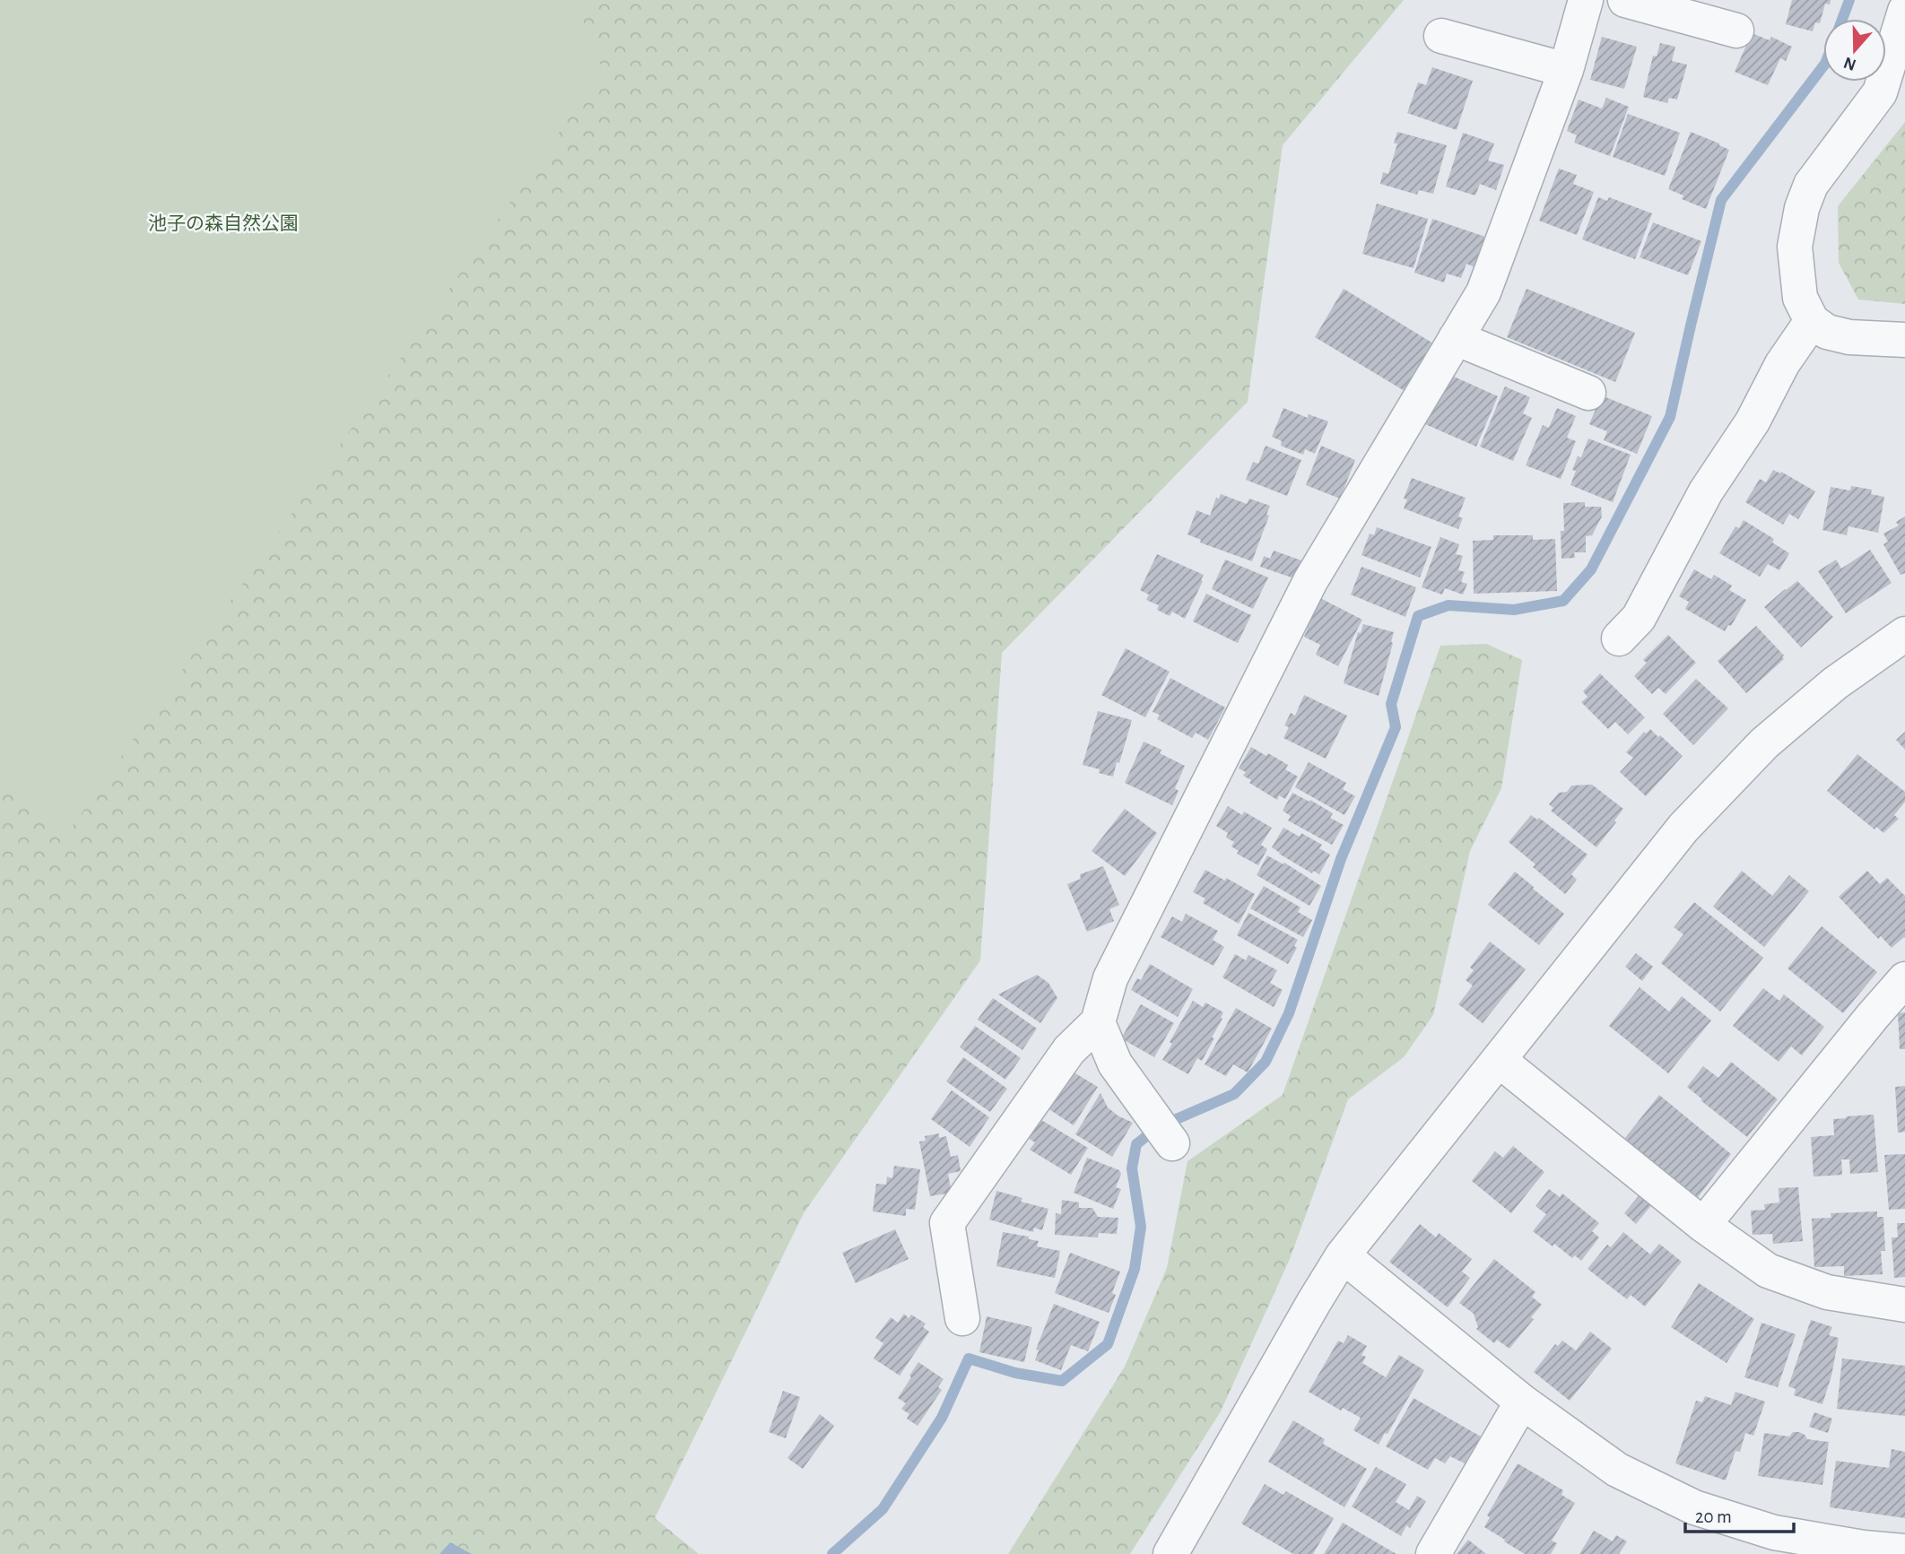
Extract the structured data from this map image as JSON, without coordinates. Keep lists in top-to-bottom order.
{
  "parks": ["池子の森自然公園"],
  "scale_bar": "20 m",
  "north": "bottom"
}
